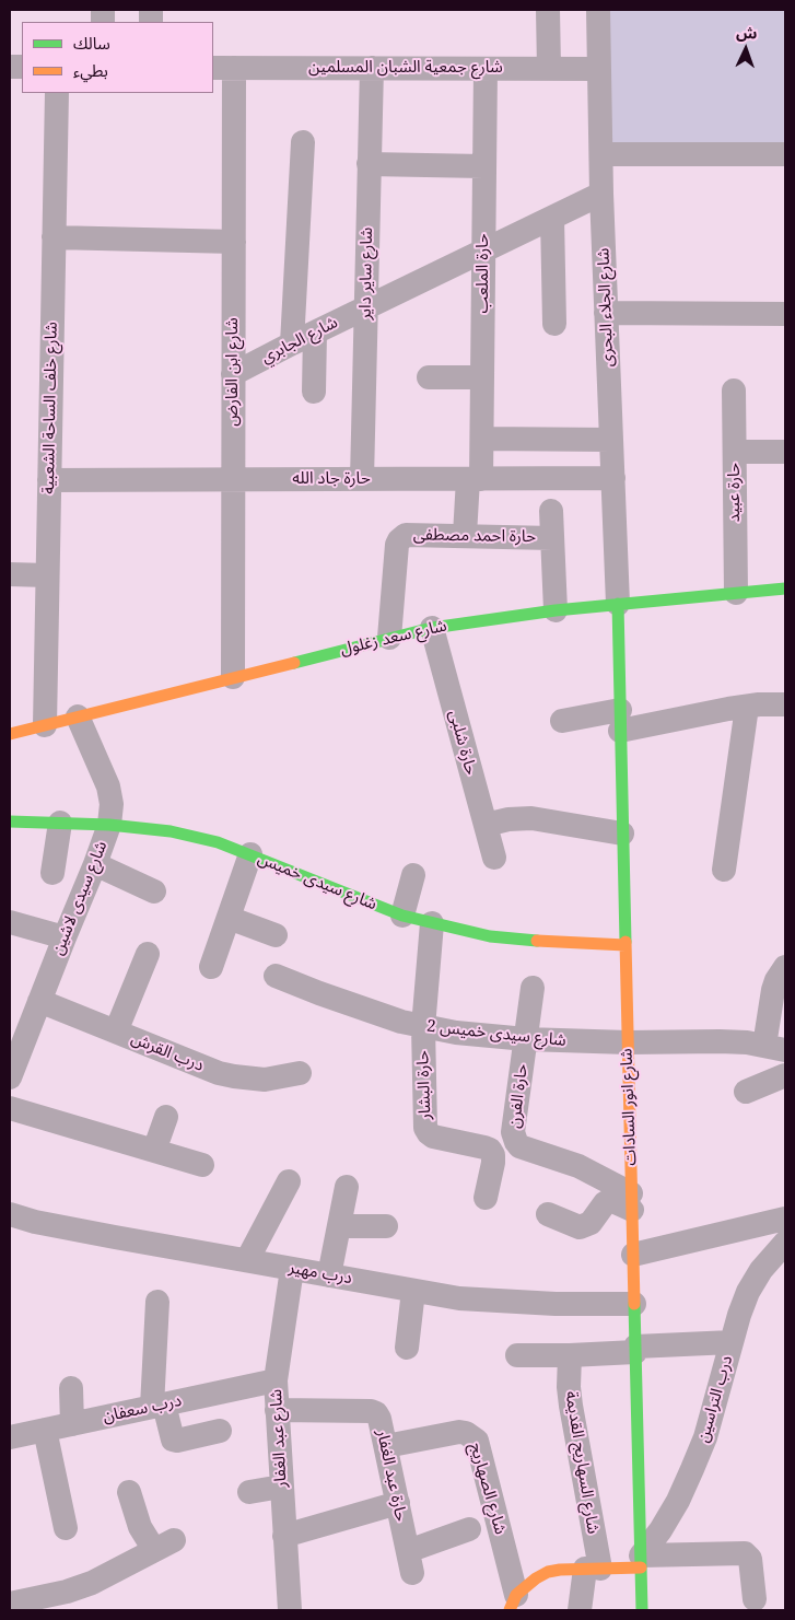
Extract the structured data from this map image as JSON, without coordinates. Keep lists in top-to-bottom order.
{
  "streets": {
    "street": [
      "شارع جمعية الشبان المسلمين",
      "شارع ساير داير",
      "حارة الملعب",
      "شارع الجلاء البحرى",
      "شارع الجابري",
      "شارع ابن الفارض",
      "شارع خلف الساحة الشعبية",
      "حارة جاد الله",
      "حارة عبيد",
      "حارة احمد مصطفى",
      "شارع سعد زغلول",
      "حارة شلبى",
      "شارع سيدى خميس",
      "شارع سيدى لاشين",
      "شارع سيدى خميس 2",
      "درب القرش",
      "حارة البشار",
      "حارة الفرن",
      "شارع انور السادات",
      "درب مهير",
      "درب التراسين",
      "درب سعفان",
      "شارع عبد الغفار",
      "شارع السهاريج القديمة",
      "حارة عبد الغفار",
      "شارع الصهاريج"
    ]
  },
  "crossings": [
    ["شارع جمعية الشبان المسلمين", "شارع ساير داير"],
    ["شارع جمعية الشبان المسلمين", "حارة الملعب"],
    ["شارع جمعية الشبان المسلمين", "شارع الجلاء البحرى"],
    ["شارع جمعية الشبان المسلمين", "شارع ابن الفارض"],
    ["شارع ساير داير", "شارع الجابري"],
    ["شارع ساير داير", "حارة جاد الله"],
    ["حارة الملعب", "شارع الجابري"],
    ["حارة الملعب", "حارة جاد الله"],
    ["حارة الملعب", "حارة احمد مصطفى"],
    ["شارع الجلاء البحرى", "شارع الجابري"],
    ["شارع الجلاء البحرى", "حارة جاد الله"],
    ["شارع الجلاء البحرى", "شارع سعد زغلول"],
    ["شارع الجلاء البحرى", "شارع انور السادات"],
    ["شارع الجابري", "شارع ابن الفارض"],
    ["شارع ابن الفارض", "حارة جاد الله"],
    ["شارع ابن الفارض", "شارع سعد زغلول"],
    ["شارع خلف الساحة الشعبية", "حارة جاد الله"],
    ["شارع خلف الساحة الشعبية", "شارع سعد زغلول"],
    ["حارة عبيد", "شارع سعد زغلول"],
    ["حارة احمد مصطفى", "شارع سعد زغلول"],
    ["شارع سعد زغلول", "حارة شلبى"],
    ["شارع سعد زغلول", "شارع سيدى لاشين"],
    ["شارع سعد زغلول", "شارع انور السادات"],
    ["شارع سيدى خميس", "شارع سيدى لاشين"],
    ["شارع سيدى خميس", "حارة البشار"],
    ["شارع سيدى خميس", "شارع انور السادات"],
    ["شارع سيدى لاشين", "درب القرش"],
    ["شارع سيدى خميس 2", "حارة البشار"],
    ["شارع سيدى خميس 2", "حارة الفرن"],
    ["شارع سيدى خميس 2", "شارع انور السادات"],
    ["حارة الفرن", "شارع انور السادات"],
    ["شارع انور السادات", "درب مهير"],
    ["شارع انور السادات", "درب التراسين"],
    ["درب مهير", "شارع عبد الغفار"],
    ["درب سعفان", "شارع عبد الغفار"],
    ["شارع عبد الغفار", "حارة عبد الغفار"],
    ["حارة عبد الغفار", "شارع الصهاريج"]
  ],
  "legend": ["سالك", "بطيء"],
  "north": "top"
}
